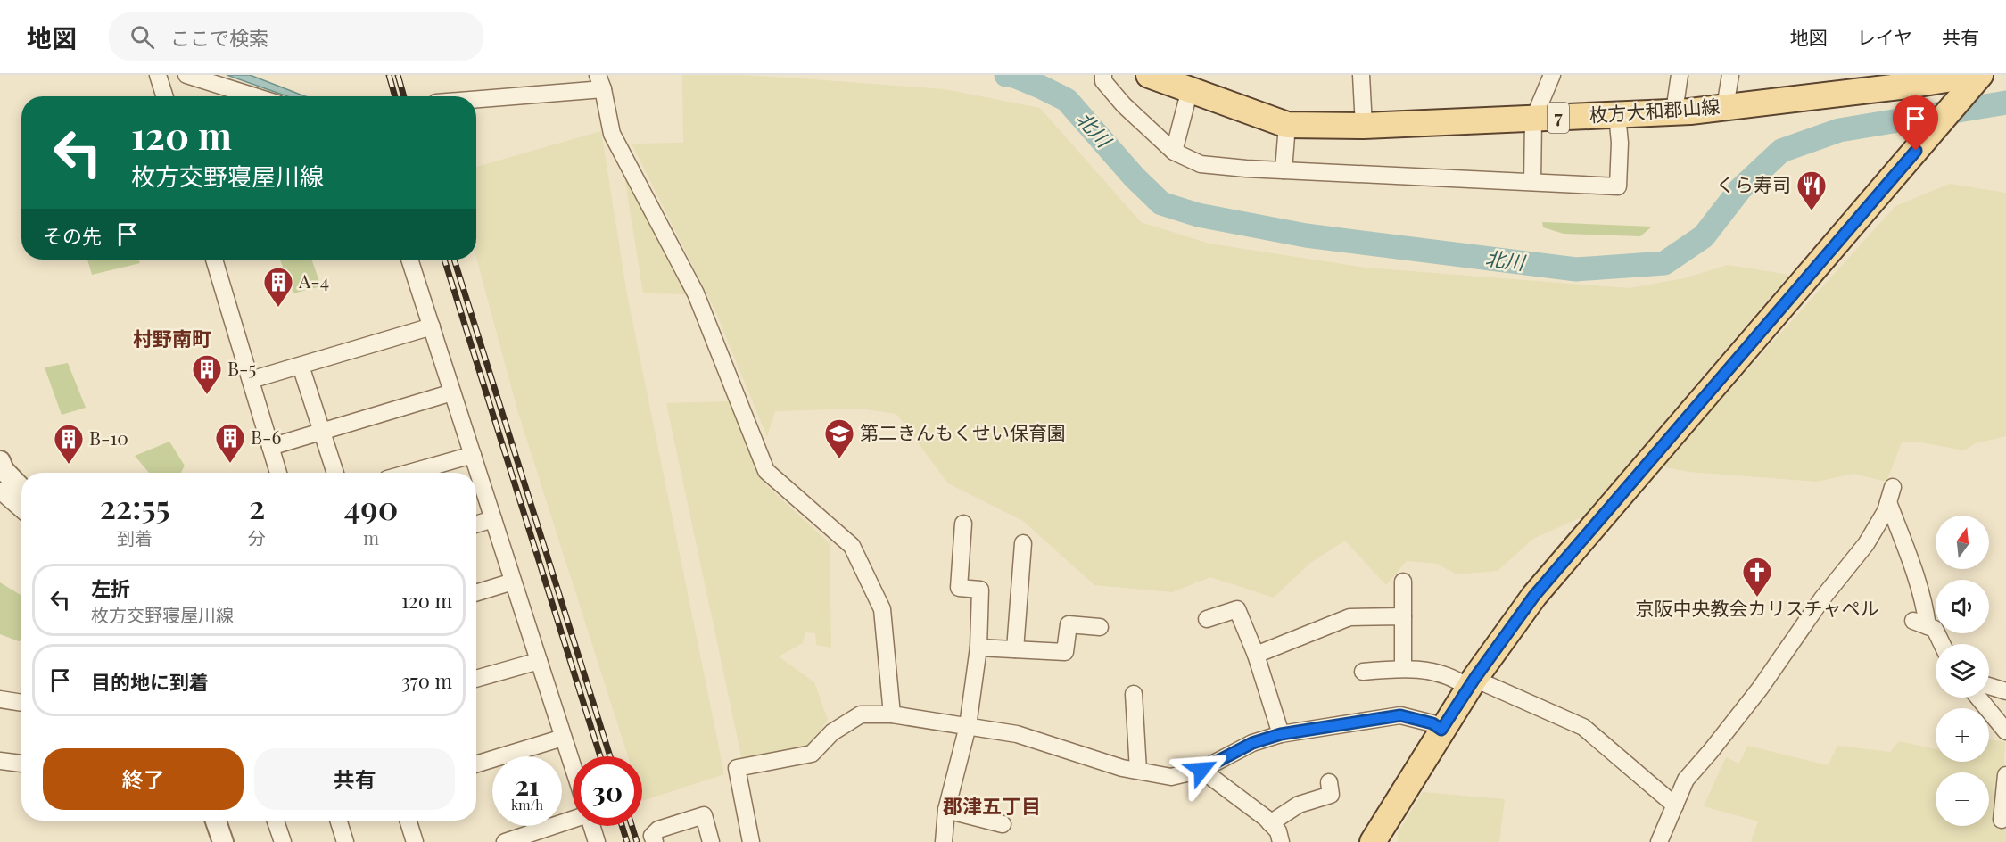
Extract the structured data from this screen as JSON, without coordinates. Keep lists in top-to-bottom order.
{
  "streets": {
    "main road": ["枚方大和郡山線", "7"]
  },
  "districts": ["村野南町", "郡津五丁目"],
  "water": ["北川"],
  "places": {
    "restaurant": ["くら寿司"],
    "building": [
      "A-4",
      "B-5",
      "B-6",
      "B-10"
    ],
    "school or university": ["第二きんもくせい保育園"],
    "church": ["京阪中央教会カリスチャペル"]
  },
  "north": "top",
  "page": {
    "header": "地図",
    "search": "ここで検索",
    "nav": ["地図", "レイヤ", "共有"],
    "turn": ["120 m", "枚方交野寝屋川線"],
    "then": "その先",
    "eta": [
      "22:55",
      "到着",
      "2",
      "分",
      "490",
      "m"
    ],
    "map_buttons": ["+", "−"],
    "list": [
      {
        "name": "左折",
        "note": "枚方交野寝屋川線",
        "value": "120 m"
      },
      {
        "name": "目的地に到着",
        "value": "370 m"
      }
    ],
    "buttons": ["終了", "共有"],
    "speed": "21 km/h",
    "limit": "30"
  }
}
